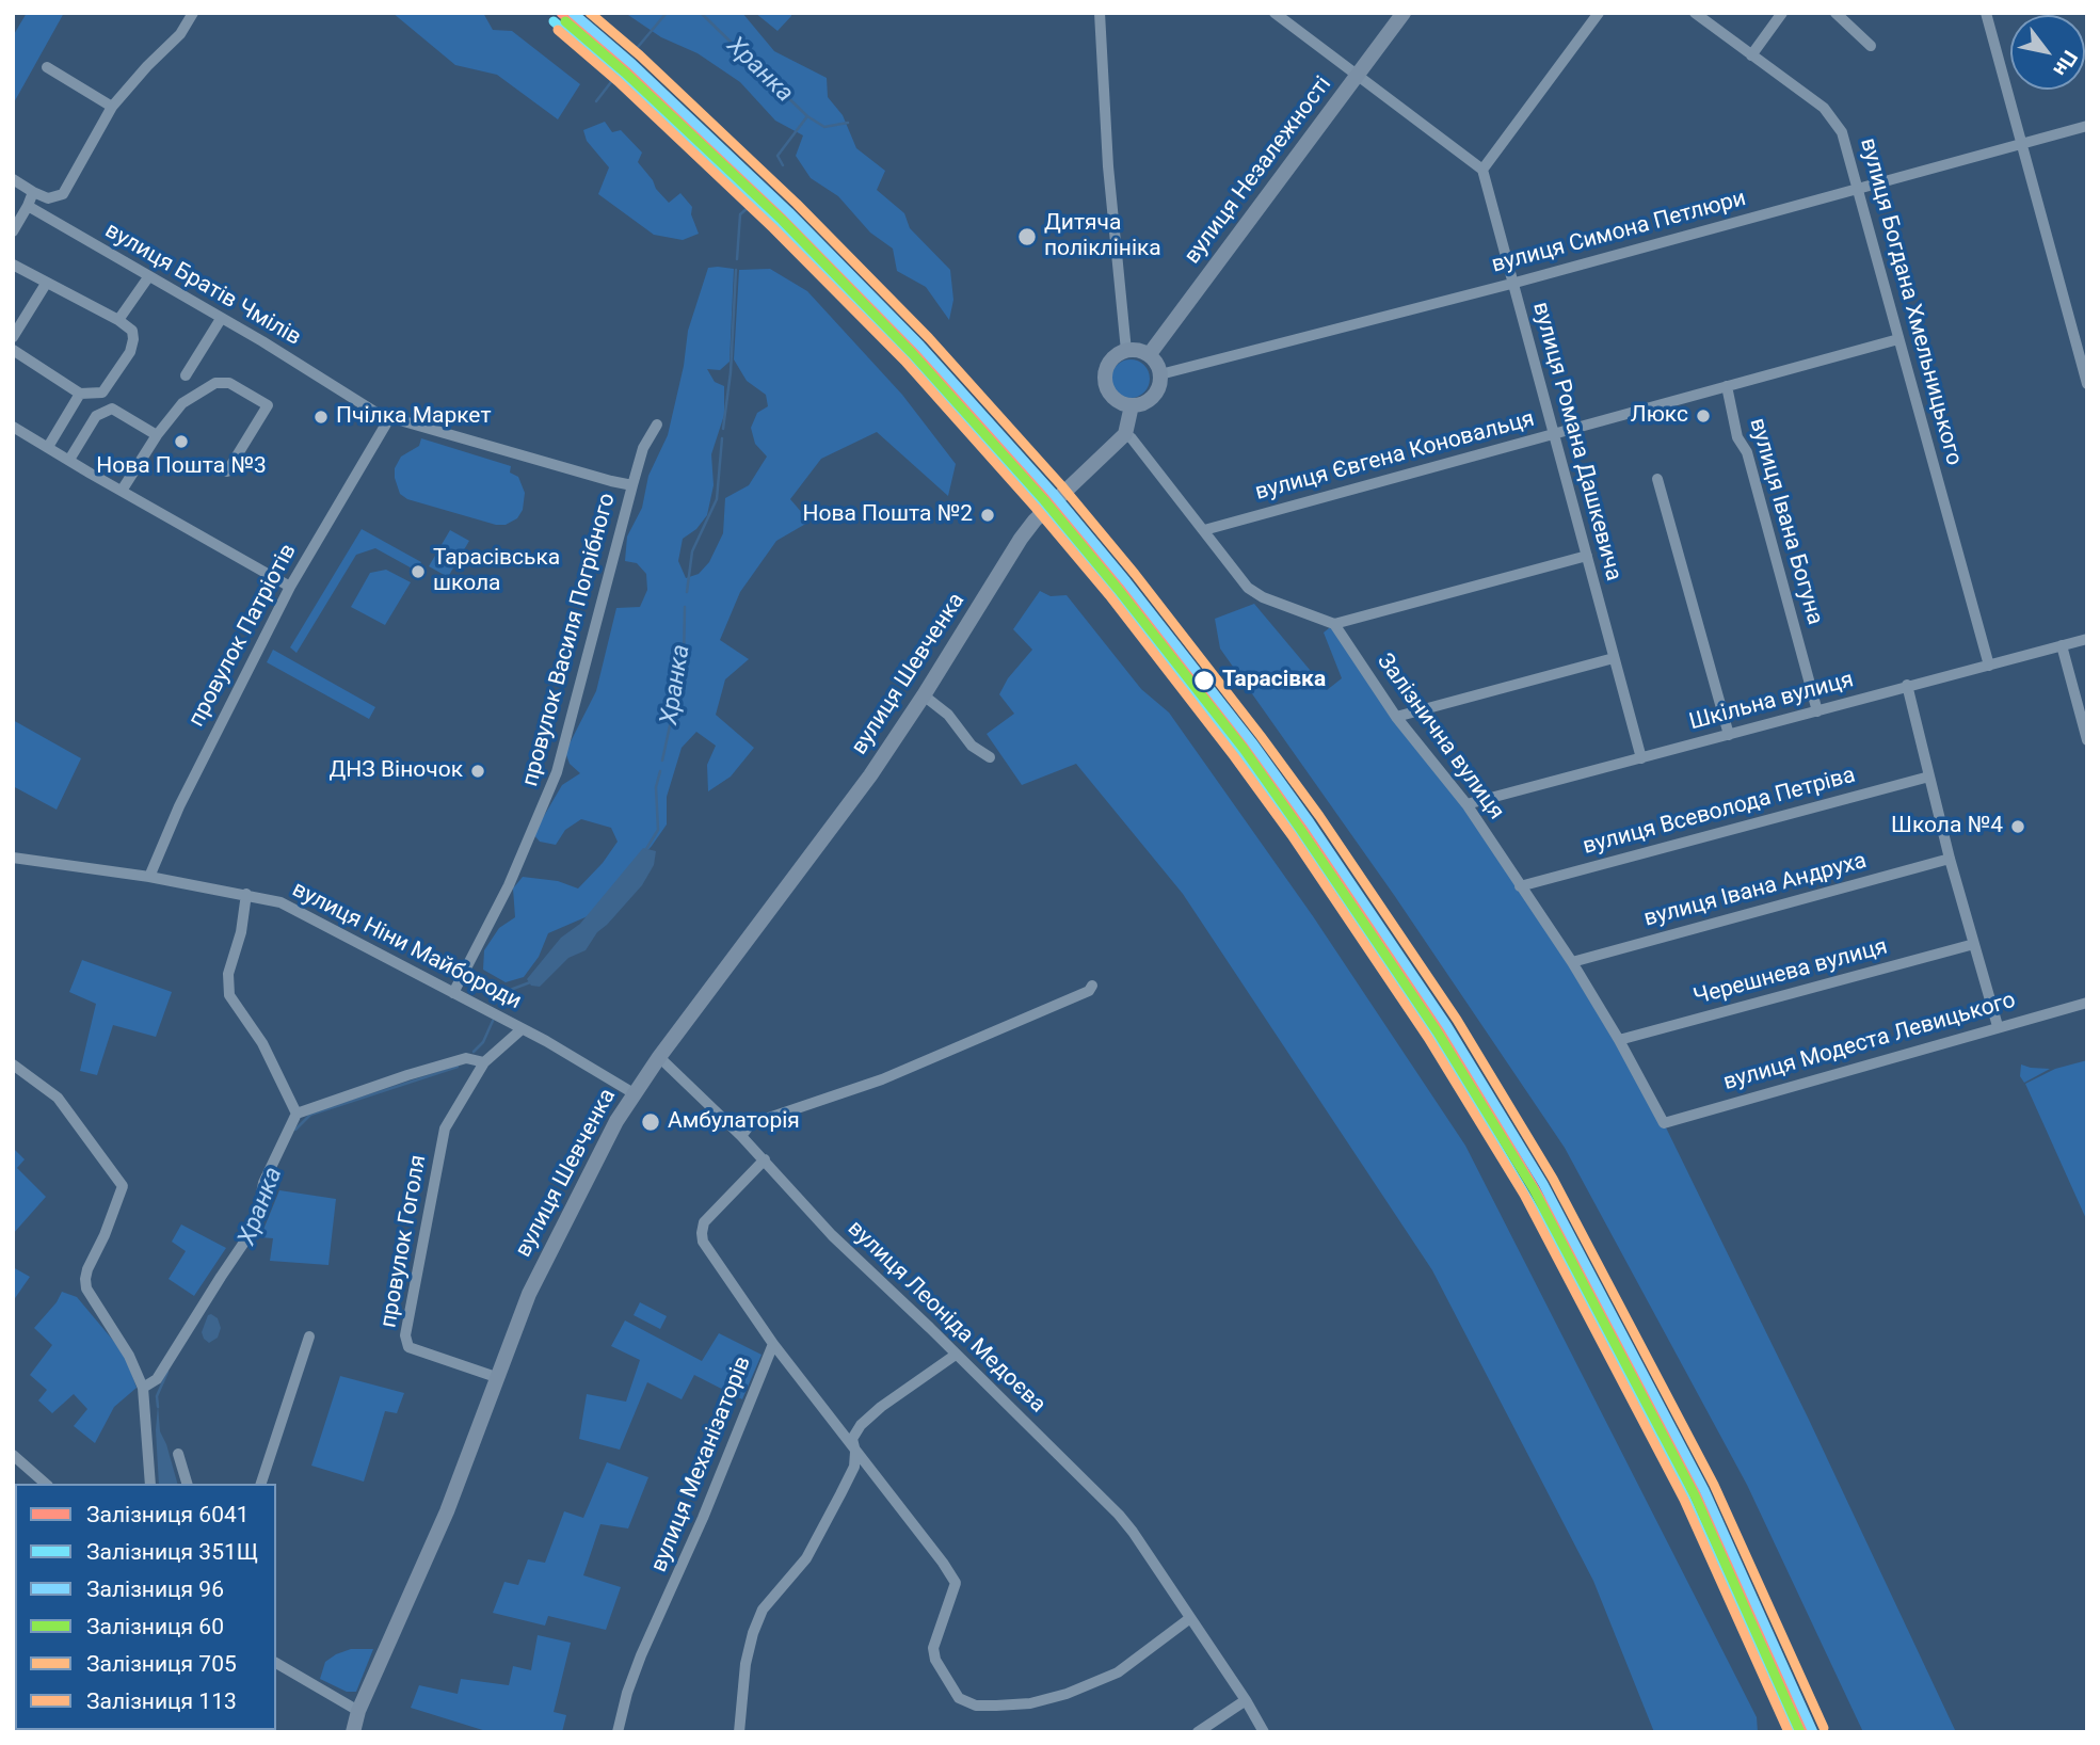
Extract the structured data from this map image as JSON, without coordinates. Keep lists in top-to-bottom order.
{
  "streets": {
    "main road": ["вулиця Незалежності", "вулиця Шевченка"],
    "street": [
      "вулиця Симона Петлюри",
      "вулиця Братів Чмілів",
      "вулиця Богдана Хмельницького",
      "вулиця Романа Дашкевича",
      "вулиця Євгена Коновальця",
      "вулиця Івана Богуна",
      "провулок Патріотів",
      "провулок Василя Погрібного",
      "Шкільна вулиця",
      "Залізнична вулиця",
      "вулиця Всеволода Петріва",
      "вулиця Івана Андруха",
      "вулиця Ніни Майбороди",
      "Черешнева вулиця",
      "вулиця Модеста Левицького",
      "провулок Гоголя",
      "вулиця Леоніда Медоєва",
      "вулиця Механізаторів"
    ]
  },
  "crossings": [
    ["вулиця Незалежності", "вулиця Симона Петлюри"],
    ["вулиця Симона Петлюри", "вулиця Богдана Хмельницького"],
    ["вулиця Симона Петлюри", "вулиця Романа Дашкевича"],
    ["вулиця Братів Чмілів", "провулок Патріотів"],
    ["вулиця Братів Чмілів", "провулок Василя Погрібного"],
    ["вулиця Богдана Хмельницького", "вулиця Євгена Коновальця"],
    ["вулиця Богдана Хмельницького", "Шкільна вулиця"],
    ["вулиця Романа Дашкевича", "вулиця Євгена Коновальця"],
    ["вулиця Романа Дашкевича", "Шкільна вулиця"],
    ["вулиця Євгена Коновальця", "вулиця Івана Богуна"],
    ["вулиця Івана Богуна", "Шкільна вулиця"],
    ["провулок Патріотів", "провулок Василя Погрібного"],
    ["провулок Патріотів", "вулиця Ніни Майбороди"],
    ["провулок Василя Погрібного", "вулиця Ніни Майбороди"],
    ["вулиця Шевченка", "вулиця Ніни Майбороди"],
    ["вулиця Шевченка", "провулок Гоголя"],
    ["вулиця Шевченка", "вулиця Леоніда Медоєва"],
    ["Шкільна вулиця", "Залізнична вулиця"],
    ["Залізнична вулиця", "вулиця Всеволода Петріва"],
    ["Залізнична вулиця", "вулиця Івана Андруха"],
    ["Залізнична вулиця", "Черешнева вулиця"],
    ["Залізнична вулиця", "вулиця Модеста Левицького"],
    ["вулиця Леоніда Медоєва", "вулиця Механізаторів"]
  ],
  "water": ["Хранка"],
  "places": [
    "Дитяча поліклініка",
    "Люкс",
    "Пчілка Маркет",
    "Нова Пошта №3",
    "Нова Пошта №2",
    "Тарасівська школа",
    "Тарасівка",
    "ДНЗ Віночок",
    "Школа №4",
    "Амбулаторія"
  ],
  "lines": [
    "rail line 6041",
    "rail line 96",
    "rail line 705",
    "rail line 351Щ",
    "rail line 60",
    "rail line 113"
  ],
  "legend": [
    "Залізниця 6041",
    "Залізниця 351Щ",
    "Залізниця 96",
    "Залізниця 60",
    "Залізниця 705",
    "Залізниця 113"
  ],
  "north": "bottom right"
}
